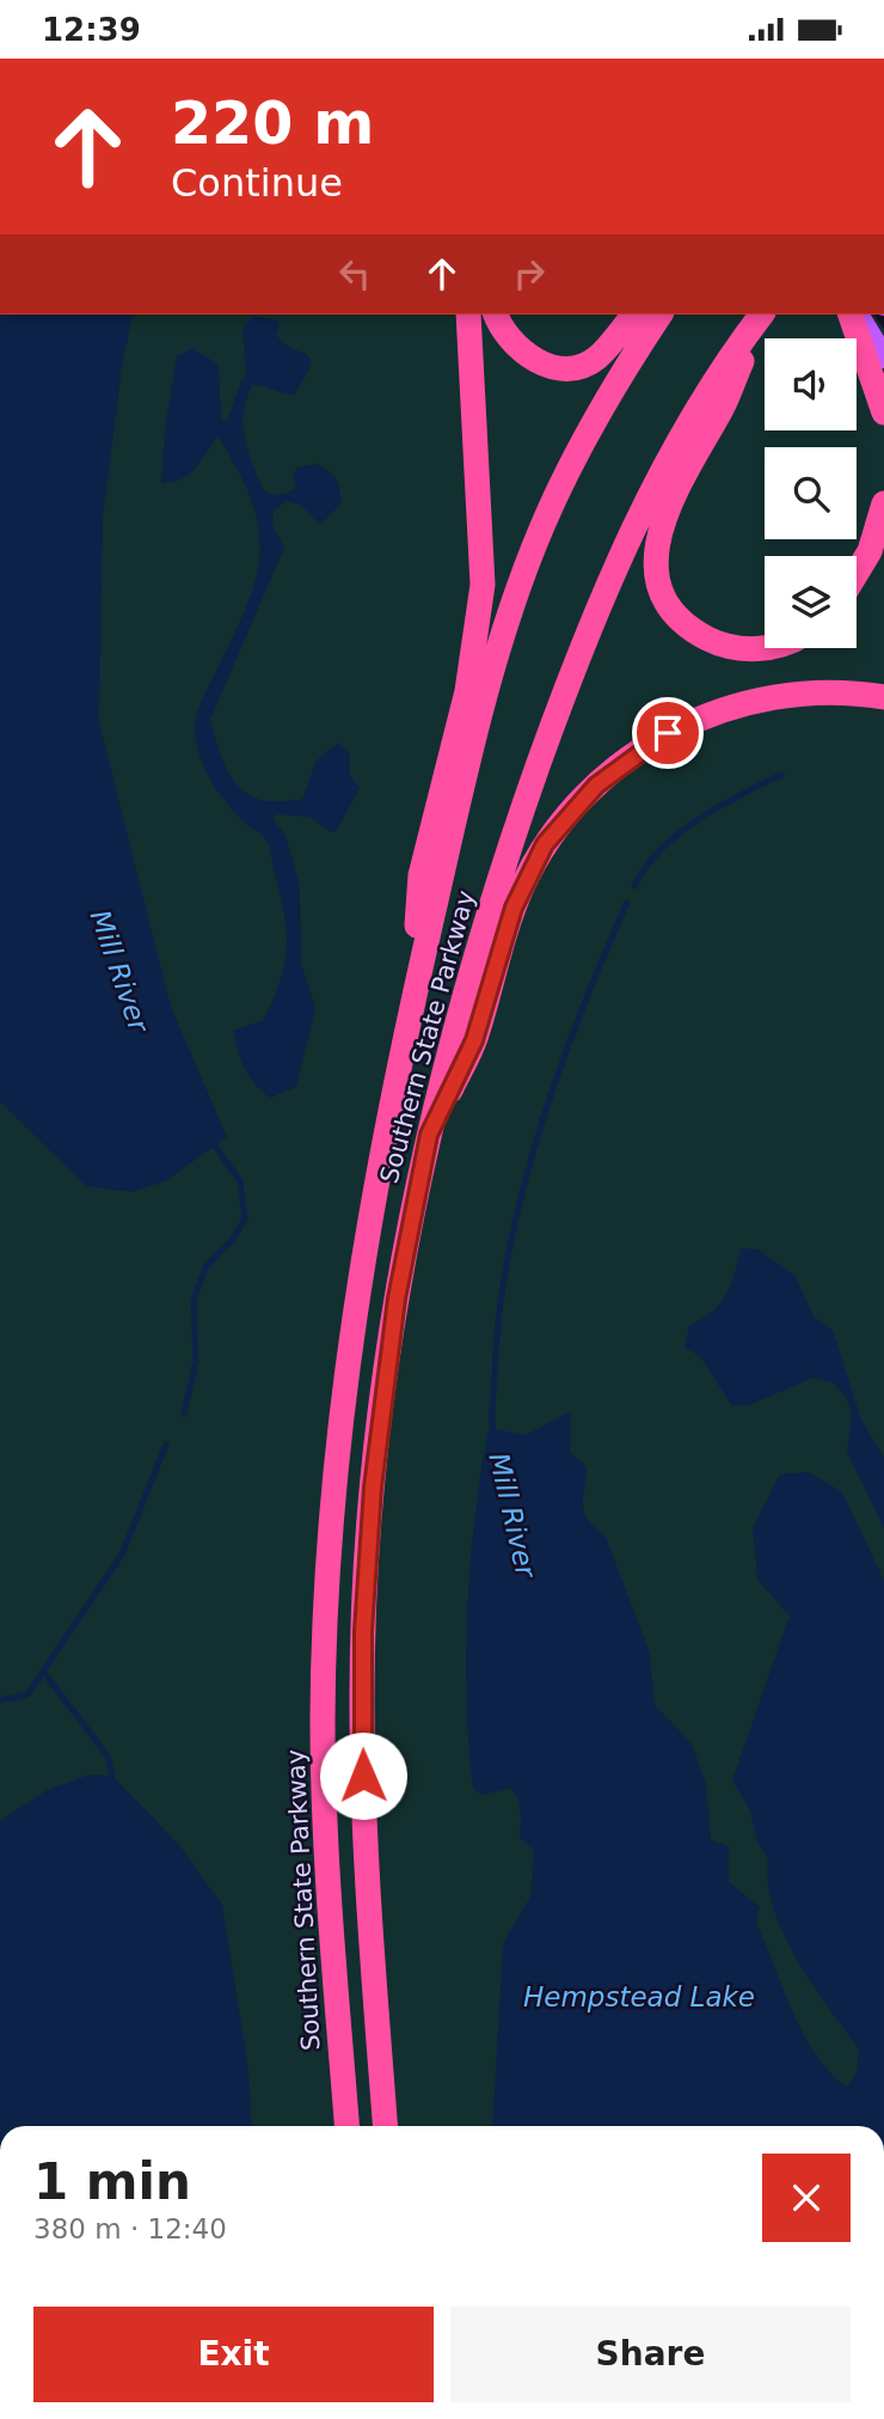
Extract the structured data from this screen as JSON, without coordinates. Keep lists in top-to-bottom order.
{
  "streets": {
    "highway": ["Southern State Parkway"]
  },
  "water": ["Mill River", "Hempstead Lake"],
  "page": {
    "status": "12:39",
    "turn": ["220 m", "Continue"],
    "heading": ["1 min", "380 m · 12:40"],
    "buttons": ["Exit", "Share"]
  }
}
